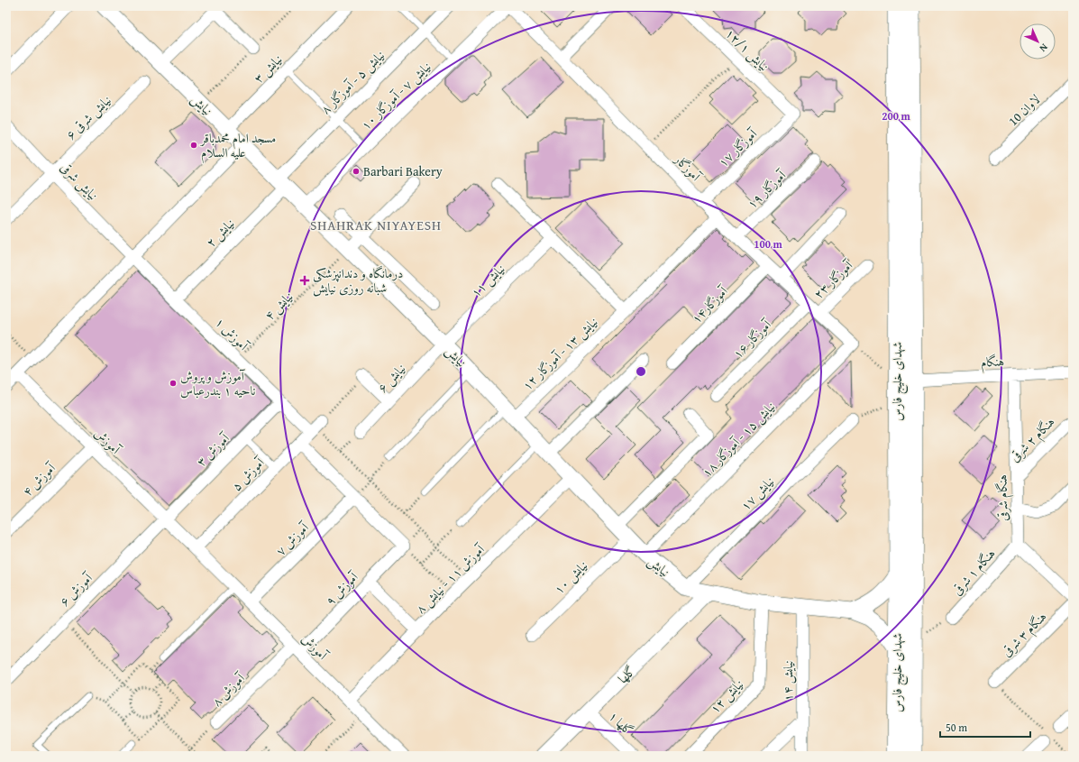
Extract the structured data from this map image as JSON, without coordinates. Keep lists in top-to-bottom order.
{
  "streets": {
    "main road": ["شهدای خلیج فارس"],
    "street": [
      "نیایش ۱۲/۱",
      "نیایش ۳",
      "نیایش ۵ - آموزگار ۸",
      "نیایش ۷ - آموزگار ۱۰",
      "نیایش",
      "لاوان 10",
      "نیایش شرقی ۶",
      "آموزگار ۱۷",
      "آموزگار",
      "نیایش شرقی",
      "آموزگار ۱۹",
      "نیایش ۲",
      "آموزگار ۲۳",
      "نیایش ۱۱",
      "آموزگار۱۴",
      "آموزش ۱",
      "آموزگار ۱۶",
      "نیایش ۱۳ - آموزگار ۱۲",
      "هنگام",
      "نیایش ۶",
      "نیایش ۱۵ - آموزگار ۱۸",
      "هنگام ۲ شرقی",
      "آموزش",
      "آموزش ۳",
      "آموزش ۵",
      "آموزش ۴",
      "نیایش ۱۷",
      "هنگام شرقی",
      "آموزش ۷",
      "هنگام ۱ شرقی",
      "نیایش ۱۰",
      "آموزش ۱۱ - نیایش ۸",
      "آموزش ۹",
      "آموزش ۶",
      "هنگام ۳ شرقی",
      "گلها",
      "نیایش ۱۴",
      "آموزش ۸",
      "نیایش ۱۲",
      "گلها ۱"
    ],
    "path": ["نیایش ۴"]
  },
  "crossings": [
    ["نیایش ۱۲/۱", "آموزگار ۱۷"],
    ["نیایش ۳", "نیایش"],
    ["نیایش ۵ - آموزگار ۸", "نیایش"],
    ["نیایش ۵ - آموزگار ۸", "نیایش ۲"],
    ["نیایش ۷ - آموزگار ۱۰", "نیایش"],
    ["نیایش ۷ - آموزگار ۱۰", "آموزگار"],
    ["نیایش", "نیایش ۲"],
    ["نیایش", "نیایش ۱۱"],
    ["نیایش", "نیایش ۴"],
    ["نیایش", "نیایش ۱۳ - آموزگار ۱۲"],
    ["نیایش", "نیایش ۶"],
    ["نیایش", "شهدای خلیج فارس"],
    ["نیایش", "نیایش ۱۵ - آموزگار ۱۸"],
    ["نیایش", "نیایش ۱۷"],
    ["نیایش", "نیایش ۱۰"],
    ["نیایش", "آموزش ۱۱ - نیایش ۸"],
    ["نیایش", "گلها"],
    ["نیایش", "نیایش ۱۴"],
    ["نیایش", "نیایش ۱۲"],
    ["نیایش شرقی ۶", "نیایش شرقی"],
    ["آموزگار ۱۷", "آموزگار"],
    ["آموزگار", "آموزگار ۱۹"],
    ["آموزگار", "آموزگار ۲۳"],
    ["آموزگار", "آموزگار۱۴"],
    ["آموزگار", "آموزگار ۱۶"],
    ["آموزگار", "نیایش ۱۳ - آموزگار ۱۲"],
    ["آموزگار", "نیایش ۱۵ - آموزگار ۱۸"],
    ["نیایش شرقی", "آموزش ۱"],
    ["نیایش ۲", "آموزش ۱"],
    ["نیایش ۱۱", "نیایش ۶"],
    ["نیایش ۴", "آموزش ۱"],
    ["آموزش ۱", "آموزش ۳"],
    ["آموزش ۱", "آموزش ۵"],
    ["هنگام", "شهدای خلیج فارس"],
    ["هنگام", "هنگام شرقی"],
    ["هنگام ۲ شرقی", "هنگام شرقی"],
    ["آموزش", "آموزش ۳"],
    ["آموزش", "آموزش ۵"],
    ["آموزش", "آموزش ۴"],
    ["آموزش", "آموزش ۷"],
    ["آموزش", "آموزش ۱۱ - نیایش ۸"],
    ["آموزش", "آموزش ۹"],
    ["آموزش", "آموزش ۶"],
    ["آموزش", "آموزش ۸"],
    ["آموزش ۳", "آموزش ۶"],
    ["هنگام شرقی", "هنگام ۱ شرقی"],
    ["آموزش ۹", "آموزش ۸"],
    ["گلها", "گلها ۱"]
  ],
  "districts": ["SHAHRAK NIYAYESH"],
  "places": {
    "other": ["مسجد امام محمدباقر علیه السلام", "Barbari Bakery", "آموزش و پروش ناحیه ۱ بندرعباس"],
    "health": ["درمانگاه و دندانپزشکی شبانه روزی نیایش"]
  },
  "scale_bar": "50 m",
  "north": "bottom right",
  "rings": ["200 m", "100 m"]
}
